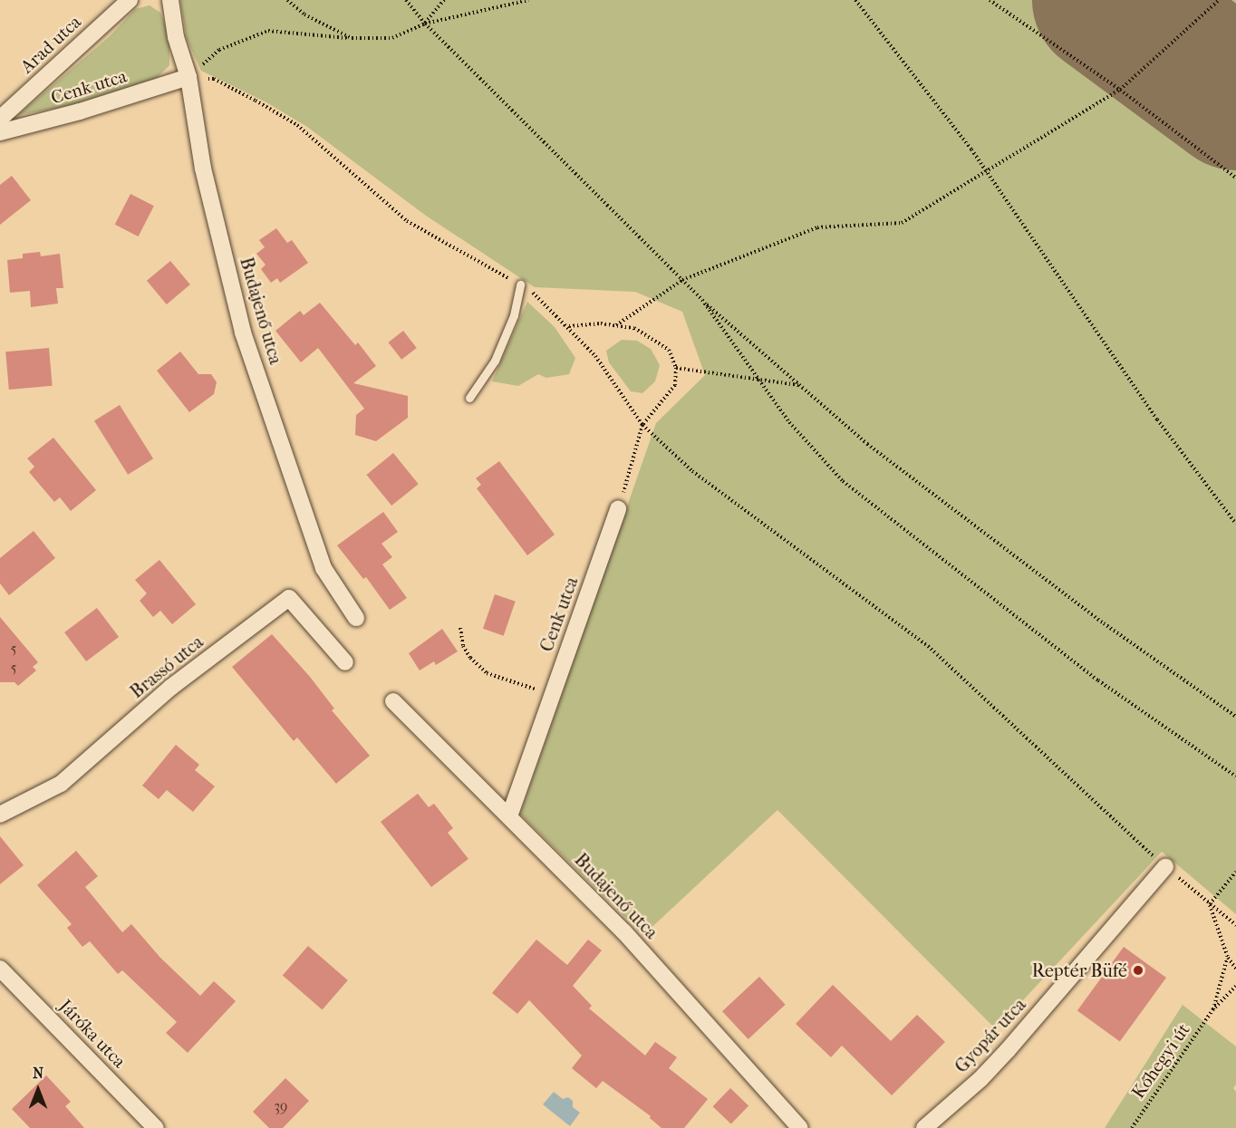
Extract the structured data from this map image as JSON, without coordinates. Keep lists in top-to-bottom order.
{
  "streets": {
    "street": [
      "Arad utca",
      "Cenk utca",
      "Budajenő utca",
      "Brassó utca",
      "Járóka utca",
      "Gyopár utca"
    ],
    "path": ["Kőhegyi út"]
  },
  "crossings": [
    ["Cenk utca", "Budajenő utca"]
  ],
  "places": ["Reptér Büfé"],
  "house_numbers": ["5", "5", "39"],
  "north": "top"
}
